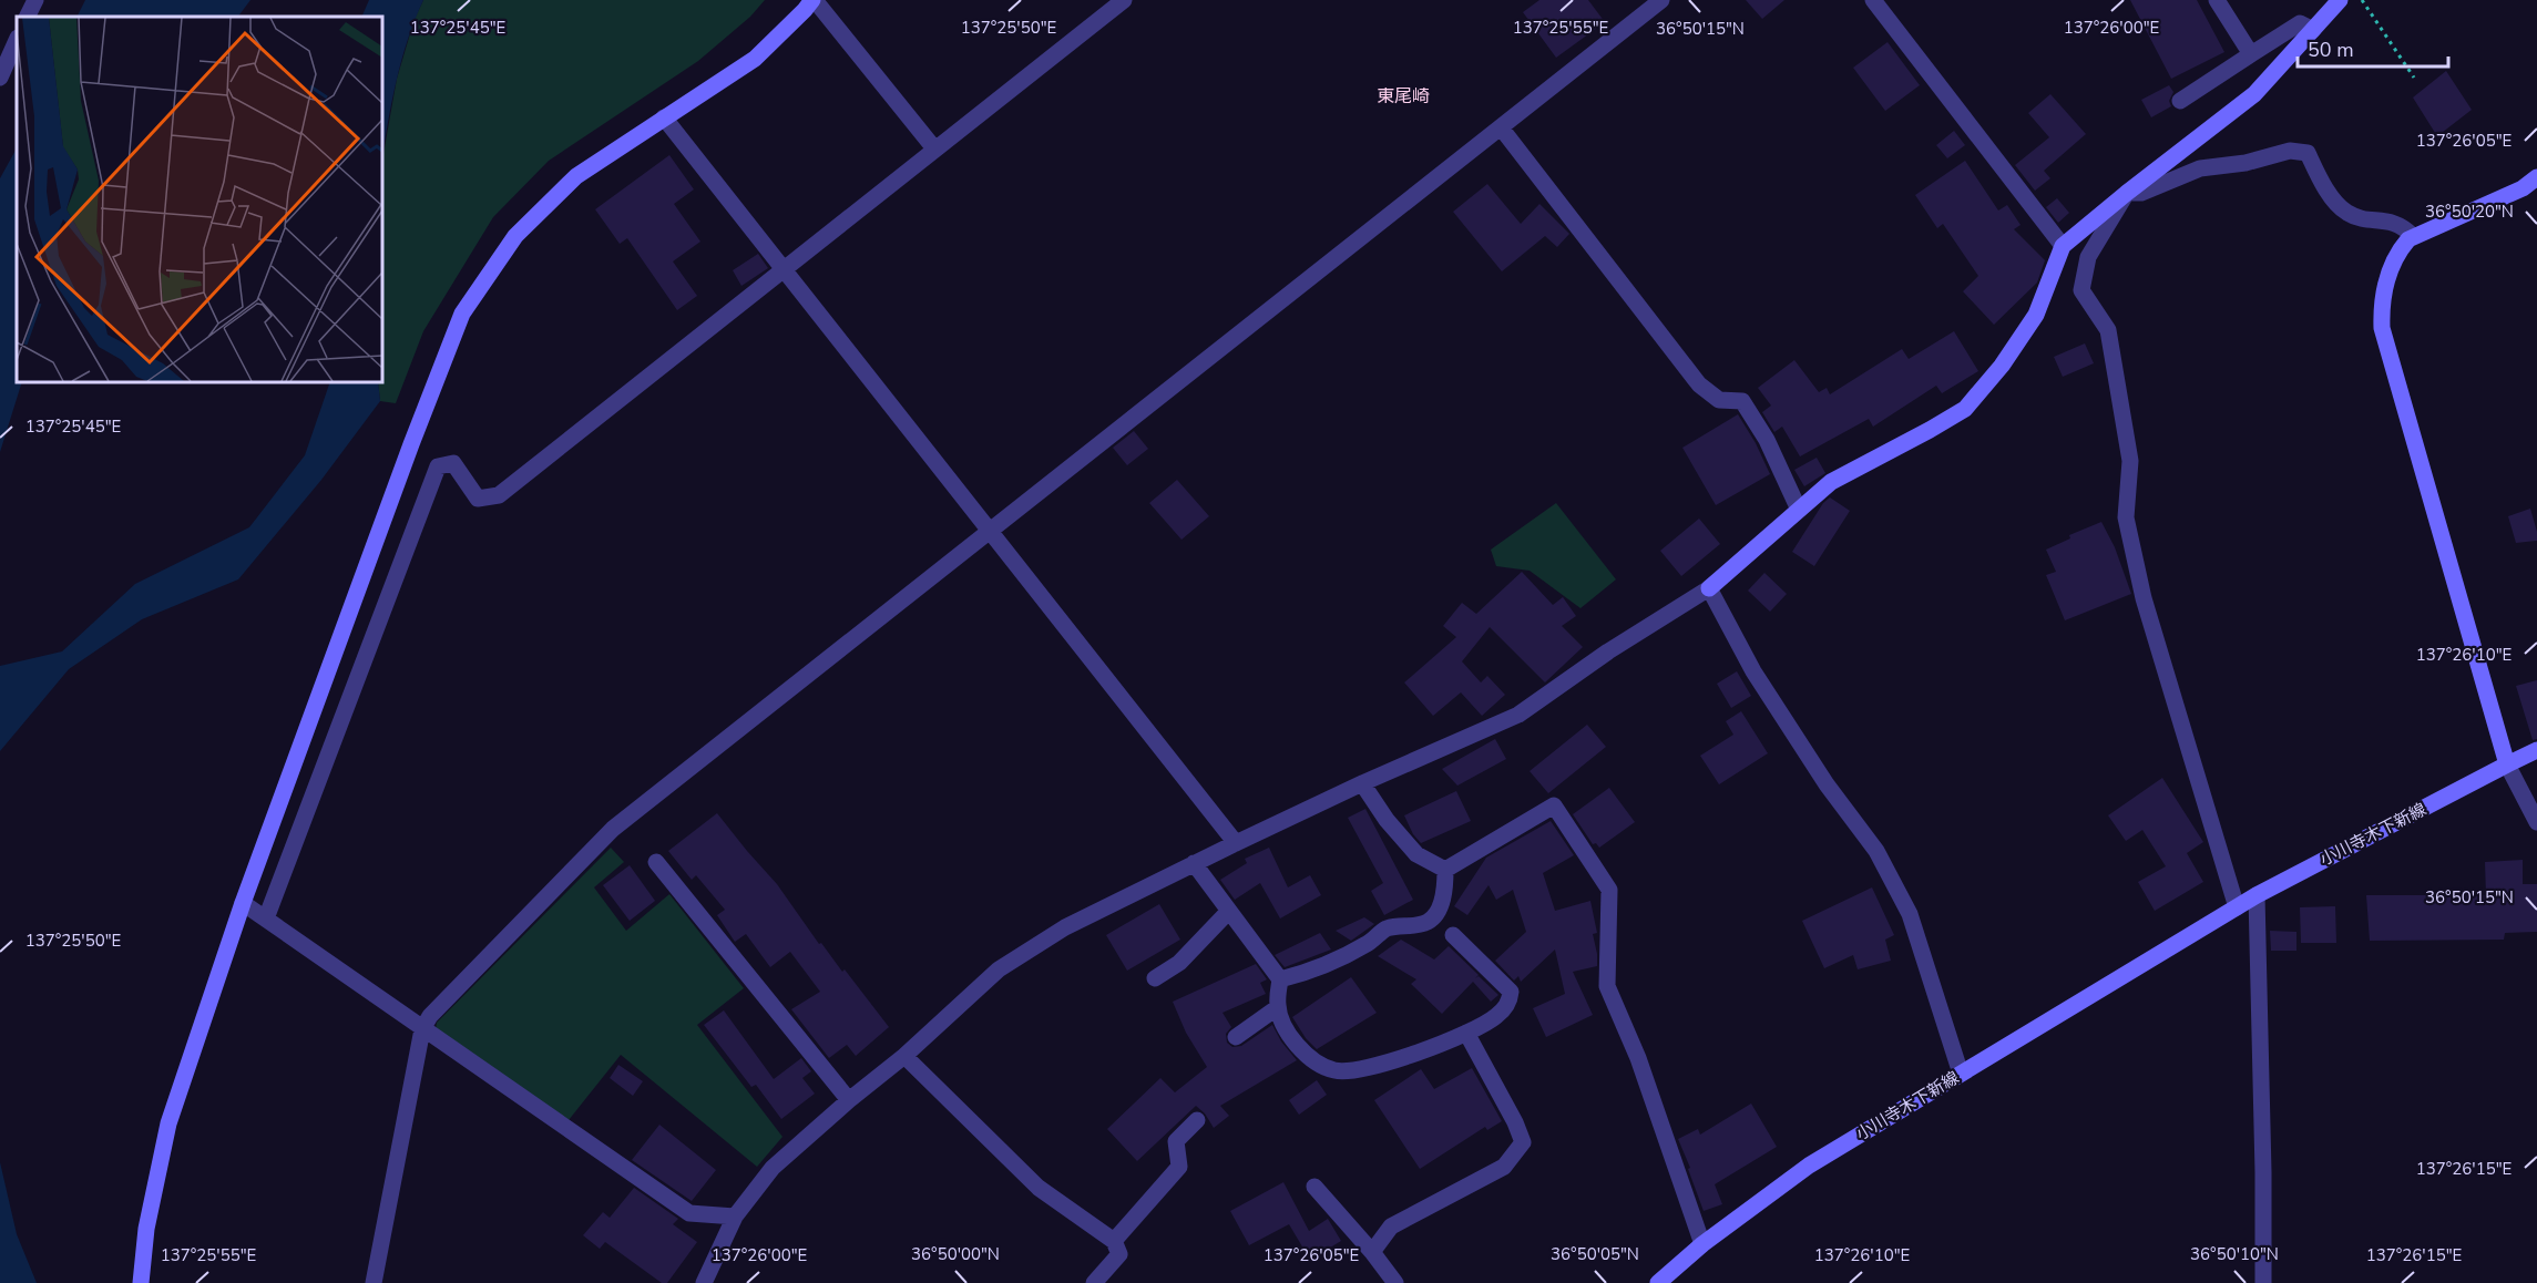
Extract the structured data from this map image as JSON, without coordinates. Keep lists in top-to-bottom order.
{
  "streets": {
    "street": ["小川寺木下新線"]
  },
  "districts": ["東尾崎"],
  "scale_bar": "50 m",
  "coordinates": [
    "137°25'45\"E",
    "137°25'50\"E",
    "137°25'55\"E",
    "137°26'00\"E",
    "36°50'15\"N",
    "137°26'05\"E",
    "36°50'20\"N",
    "137°26'10\"E",
    "137°26'15\"E",
    "36°50'00\"N",
    "36°50'05\"N",
    "36°50'10\"N"
  ]
}
